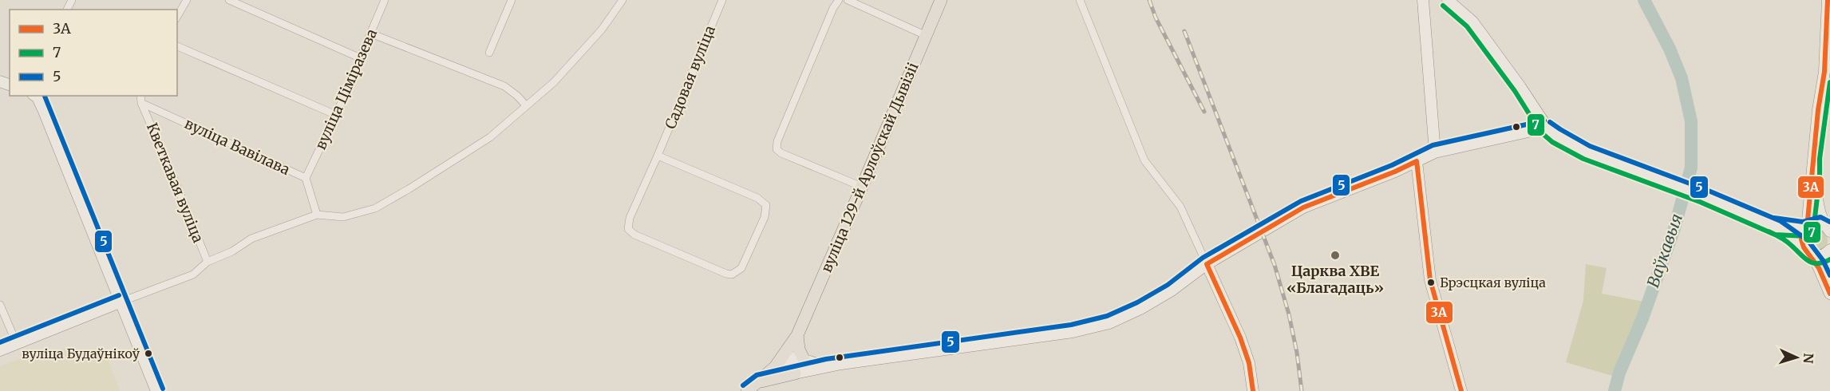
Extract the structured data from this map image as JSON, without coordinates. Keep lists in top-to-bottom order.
{
  "streets": {
    "main road": ["вуліца 129-й Арлоўскай Дывізіі"],
    "street": [
      "Садовая вуліца",
      "вуліца Ціміразева",
      "вуліца Вавілава",
      "Кветкавая вуліца"
    ]
  },
  "crossings": [
    ["вуліца Ціміразева", "вуліца Вавілава"],
    ["вуліца Вавілава", "Кветкавая вуліца"]
  ],
  "water": ["Ваўкавыя"],
  "places": ["Царква ХВЕ «Благадаць»", "Брэсцкая вуліца", "вуліца Будаўнікоў"],
  "lines": ["transit line 3А", "transit line 7", "transit line 5"],
  "legend": ["3А", "7", "5"],
  "north": "right"
}
